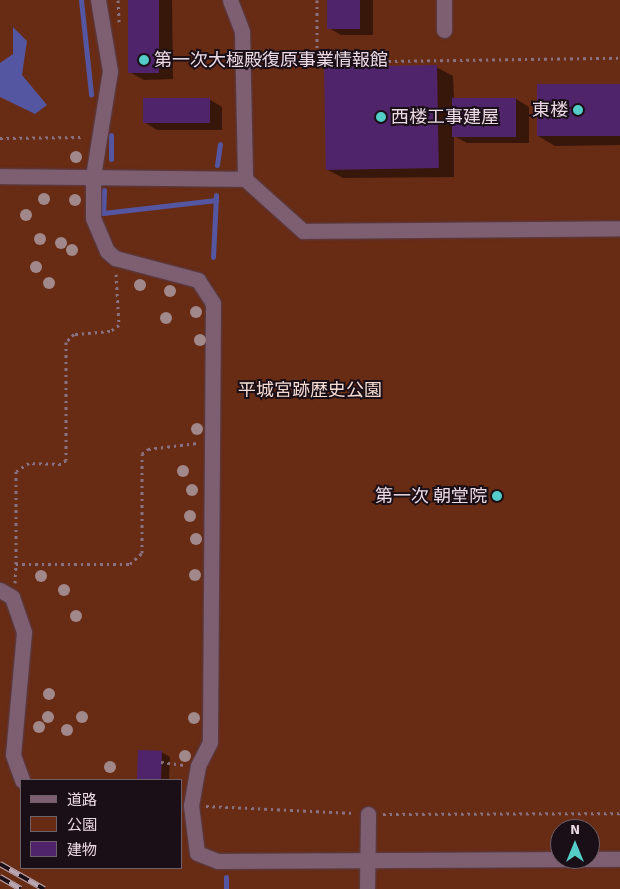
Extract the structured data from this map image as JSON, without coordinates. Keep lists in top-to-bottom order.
{
  "parks": ["平城宮跡歴史公園"],
  "places": [
    "第一次大極殿復原事業情報館",
    "東楼",
    "西楼工事建屋",
    "第一次 朝堂院"
  ],
  "legend": ["道路", "公園", "建物"],
  "north": "top"
}
